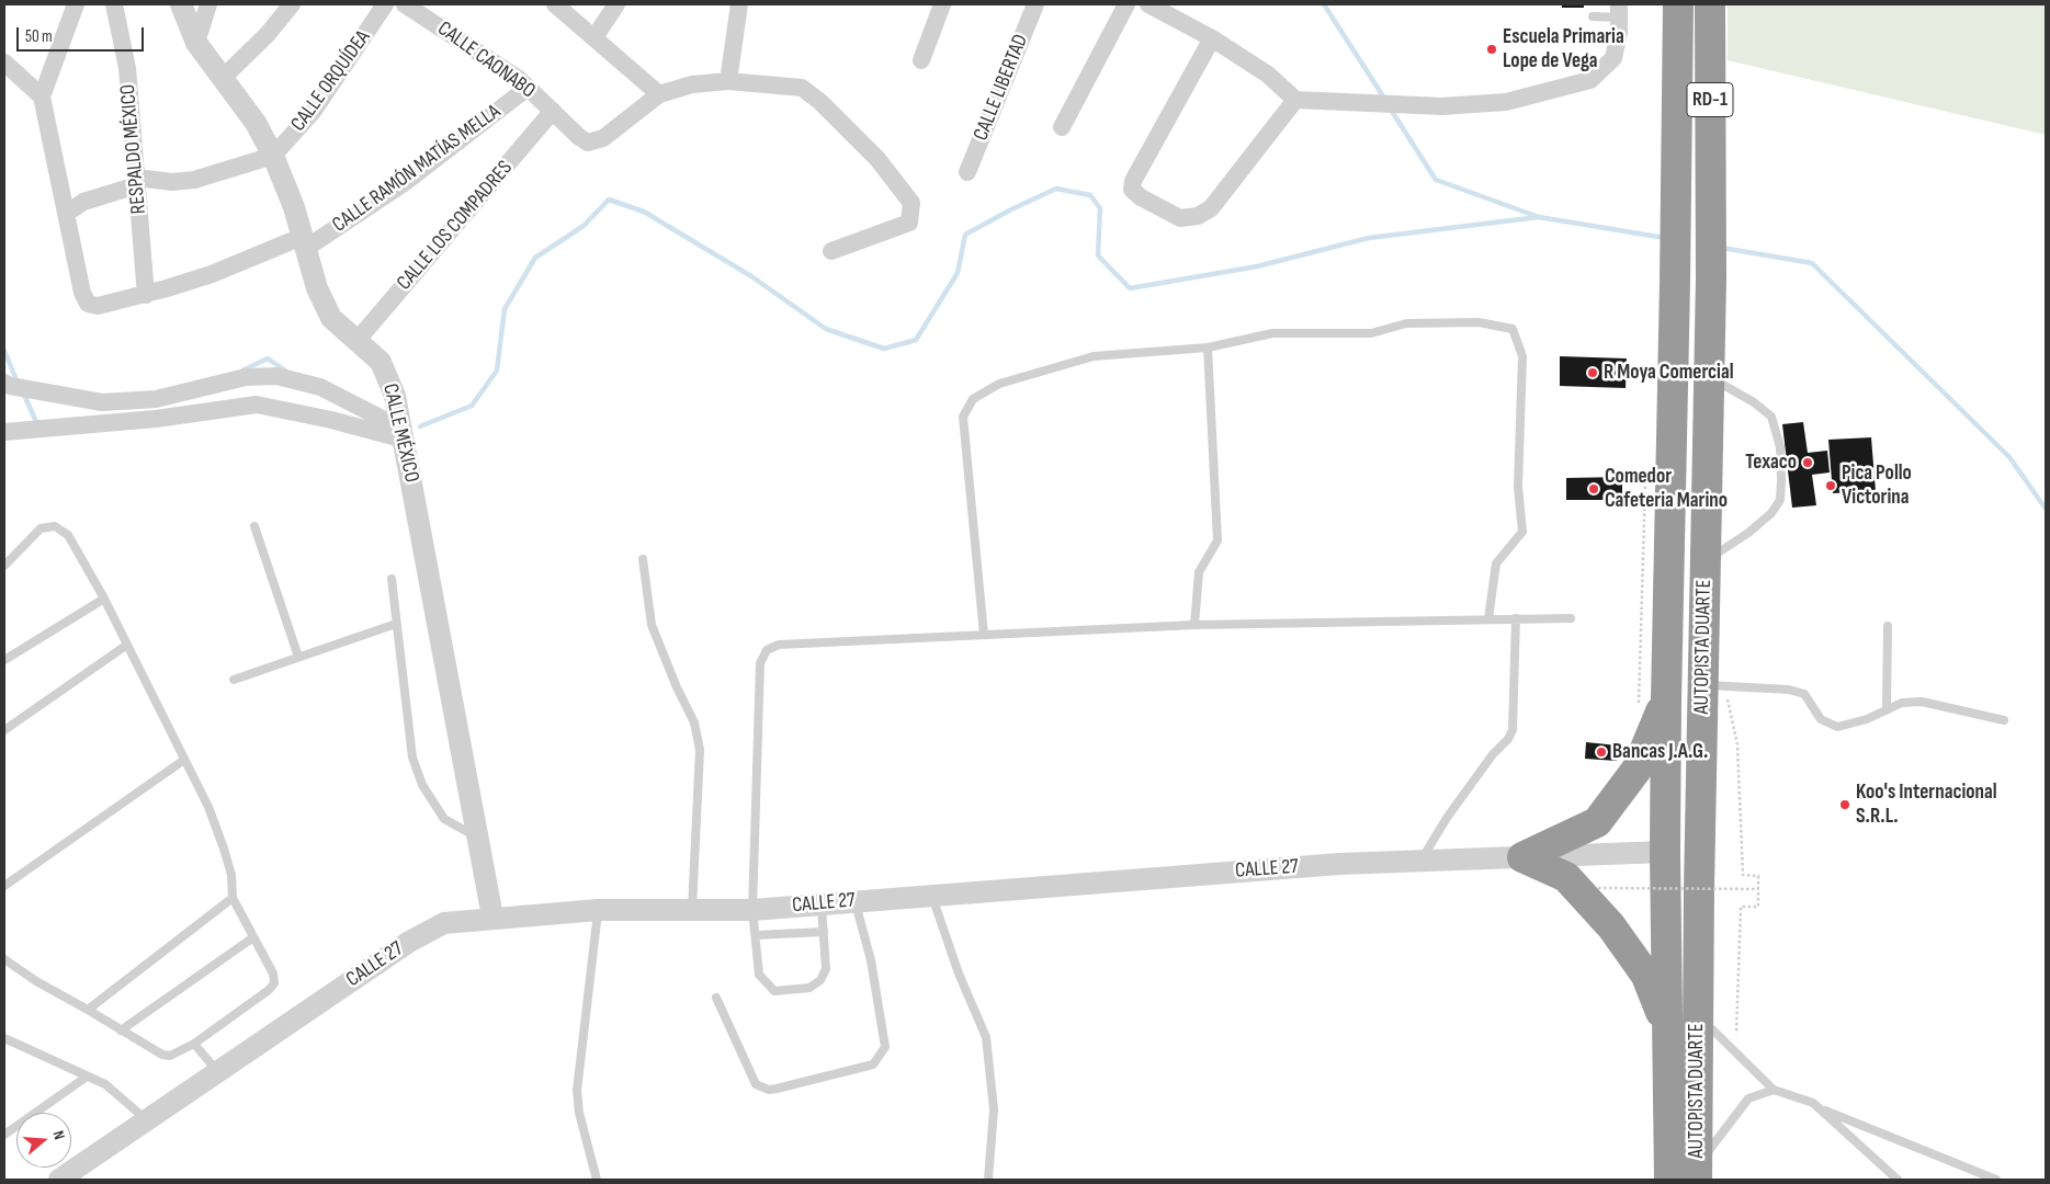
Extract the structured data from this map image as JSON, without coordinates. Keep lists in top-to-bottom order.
{
  "streets": {
    "highway": ["RD-1", "AUTOPISTA DUARTE"],
    "street": [
      "CALLE CAONABO",
      "CALLE ORQUÍDEA",
      "CALLE LIBERTAD",
      "RESPALDO MÉXICO",
      "CALLE RAMÓN MATÍAS MELLA",
      "CALLE LOS COMPADRES",
      "CALLE MÉXICO",
      "CALLE 27"
    ]
  },
  "crossings": [
    ["CALLE CAONABO", "CALLE RAMÓN MATÍAS MELLA"],
    ["CALLE CAONABO", "CALLE LOS COMPADRES"],
    ["CALLE ORQUÍDEA", "CALLE MÉXICO"],
    ["RESPALDO MÉXICO", "CALLE RAMÓN MATÍAS MELLA"],
    ["CALLE RAMÓN MATÍAS MELLA", "CALLE MÉXICO"],
    ["CALLE LOS COMPADRES", "CALLE MÉXICO"],
    ["CALLE MÉXICO", "CALLE 27"],
    ["AUTOPISTA DUARTE", "CALLE 27"]
  ],
  "places": [
    "Escuela Primaria Lope de Vega",
    "R Moya Comercial",
    "Texaco",
    "Pica Pollo Victorina",
    "Comedor Cafeteria Marino",
    "Bancas J.A.G.",
    "Koo's Internacional S.R.L."
  ],
  "scale_bar": "50 m",
  "north": "right"
}
